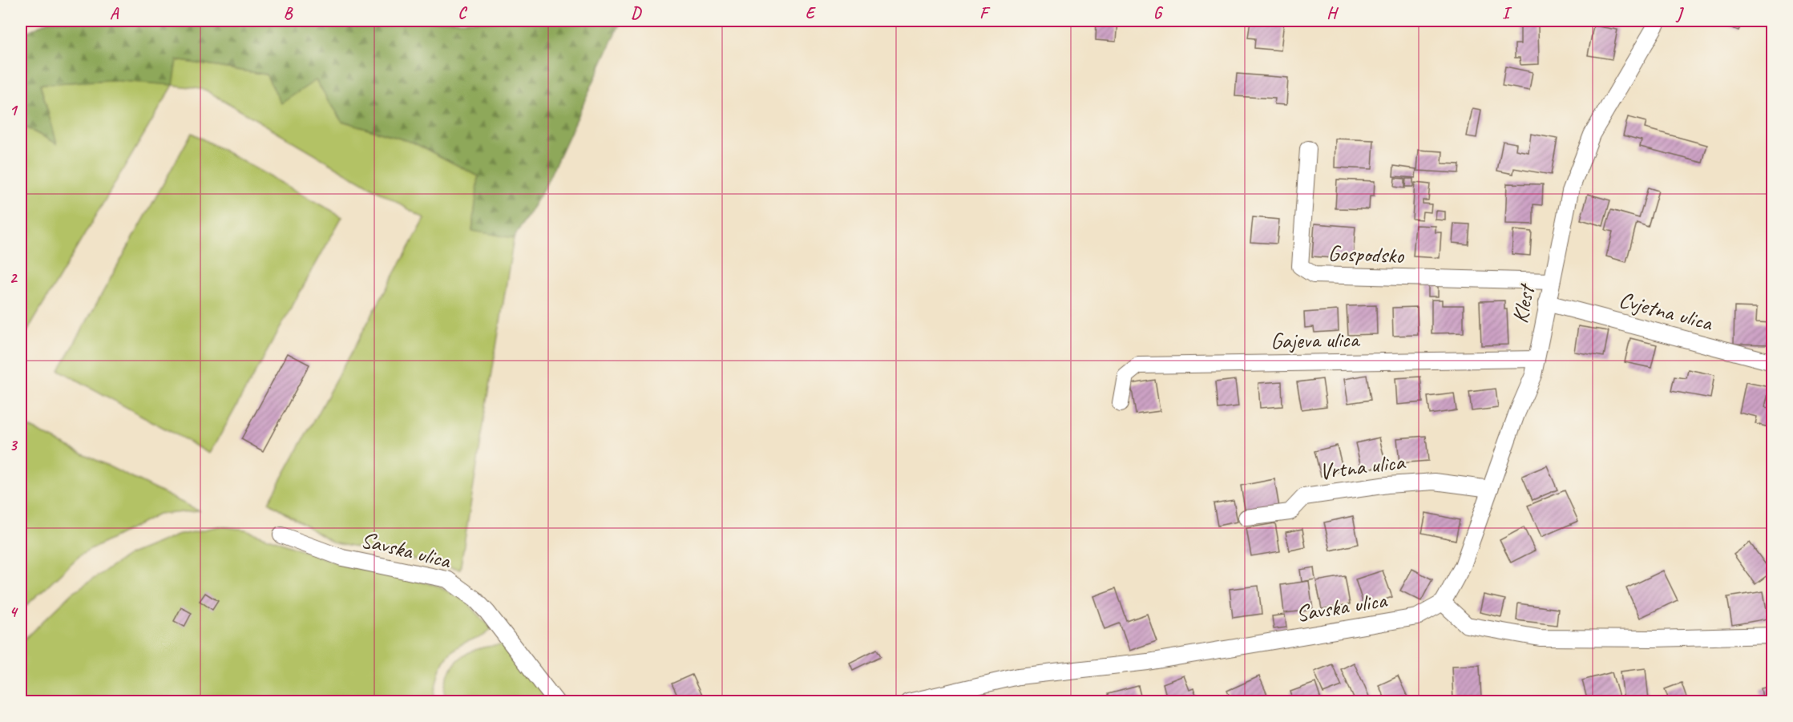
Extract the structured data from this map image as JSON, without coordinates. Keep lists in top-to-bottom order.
{
  "streets": {
    "street": [
      "Gospodsko",
      "Klest",
      "Cvjetna ulica",
      "Gajeva ulica",
      "Vrtna ulica",
      "Savska ulica"
    ]
  },
  "crossings": [
    ["Gospodsko", "Klest"],
    ["Klest", "Cvjetna ulica"],
    ["Klest", "Gajeva ulica"],
    ["Klest", "Vrtna ulica"],
    ["Klest", "Savska ulica"]
  ],
  "grid": {
    "columns": [
      "A",
      "B",
      "C",
      "D",
      "E",
      "F",
      "G",
      "H",
      "I",
      "J"
    ],
    "rows": [
      "1",
      "2",
      "3",
      "4"
    ]
  }
}
